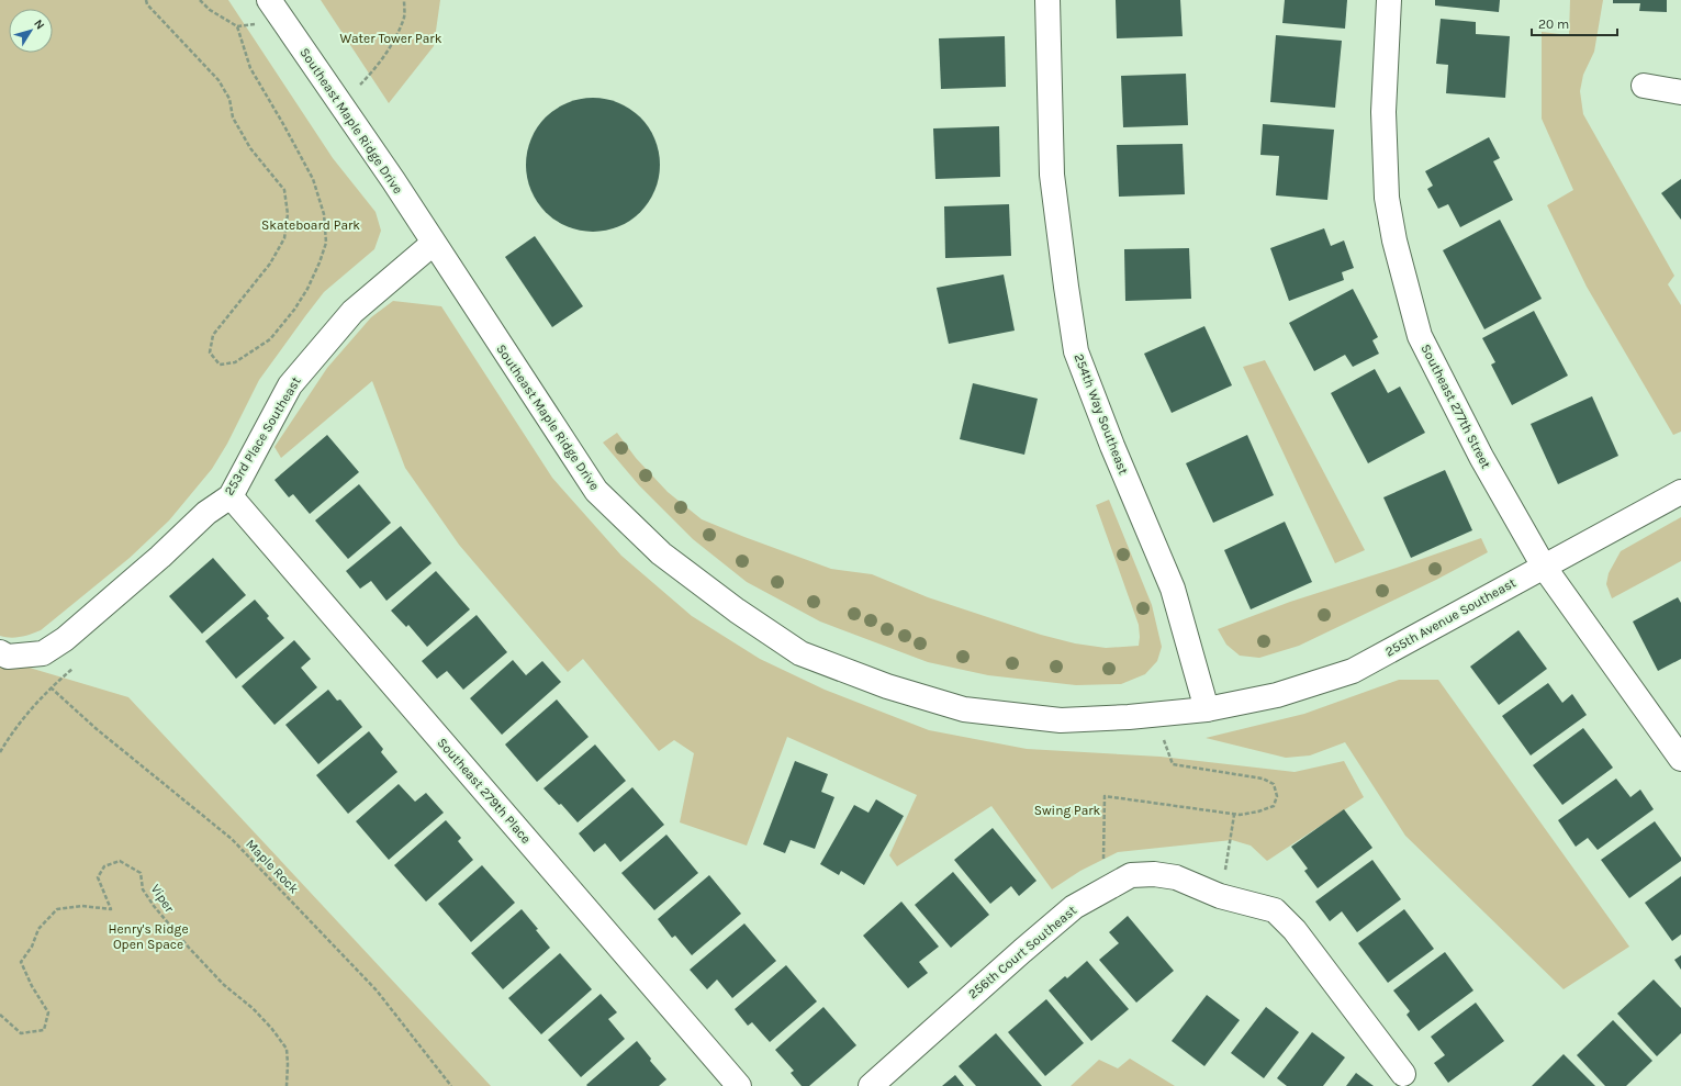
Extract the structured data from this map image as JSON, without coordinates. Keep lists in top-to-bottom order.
{
  "streets": {
    "street": [
      "Southeast Maple Ridge Drive",
      "Southeast 277th Street",
      "254th Way Southeast",
      "253rd Place Southeast",
      "255th Avenue Southeast",
      "Southeast 279th Place",
      "256th Court Southeast"
    ],
    "path": ["Maple Rock", "Viper"]
  },
  "crossings": [
    ["Southeast Maple Ridge Drive", "254th Way Southeast"],
    ["Southeast Maple Ridge Drive", "253rd Place Southeast"],
    ["Southeast Maple Ridge Drive", "255th Avenue Southeast"],
    ["Southeast 277th Street", "255th Avenue Southeast"],
    ["254th Way Southeast", "255th Avenue Southeast"],
    ["253rd Place Southeast", "Southeast 279th Place"]
  ],
  "parks": [
    "Water Tower Park",
    "Skateboard Park",
    "Swing Park",
    "Henry's Ridge Open Space"
  ],
  "scale_bar": "20 m",
  "north": "top right"
}
